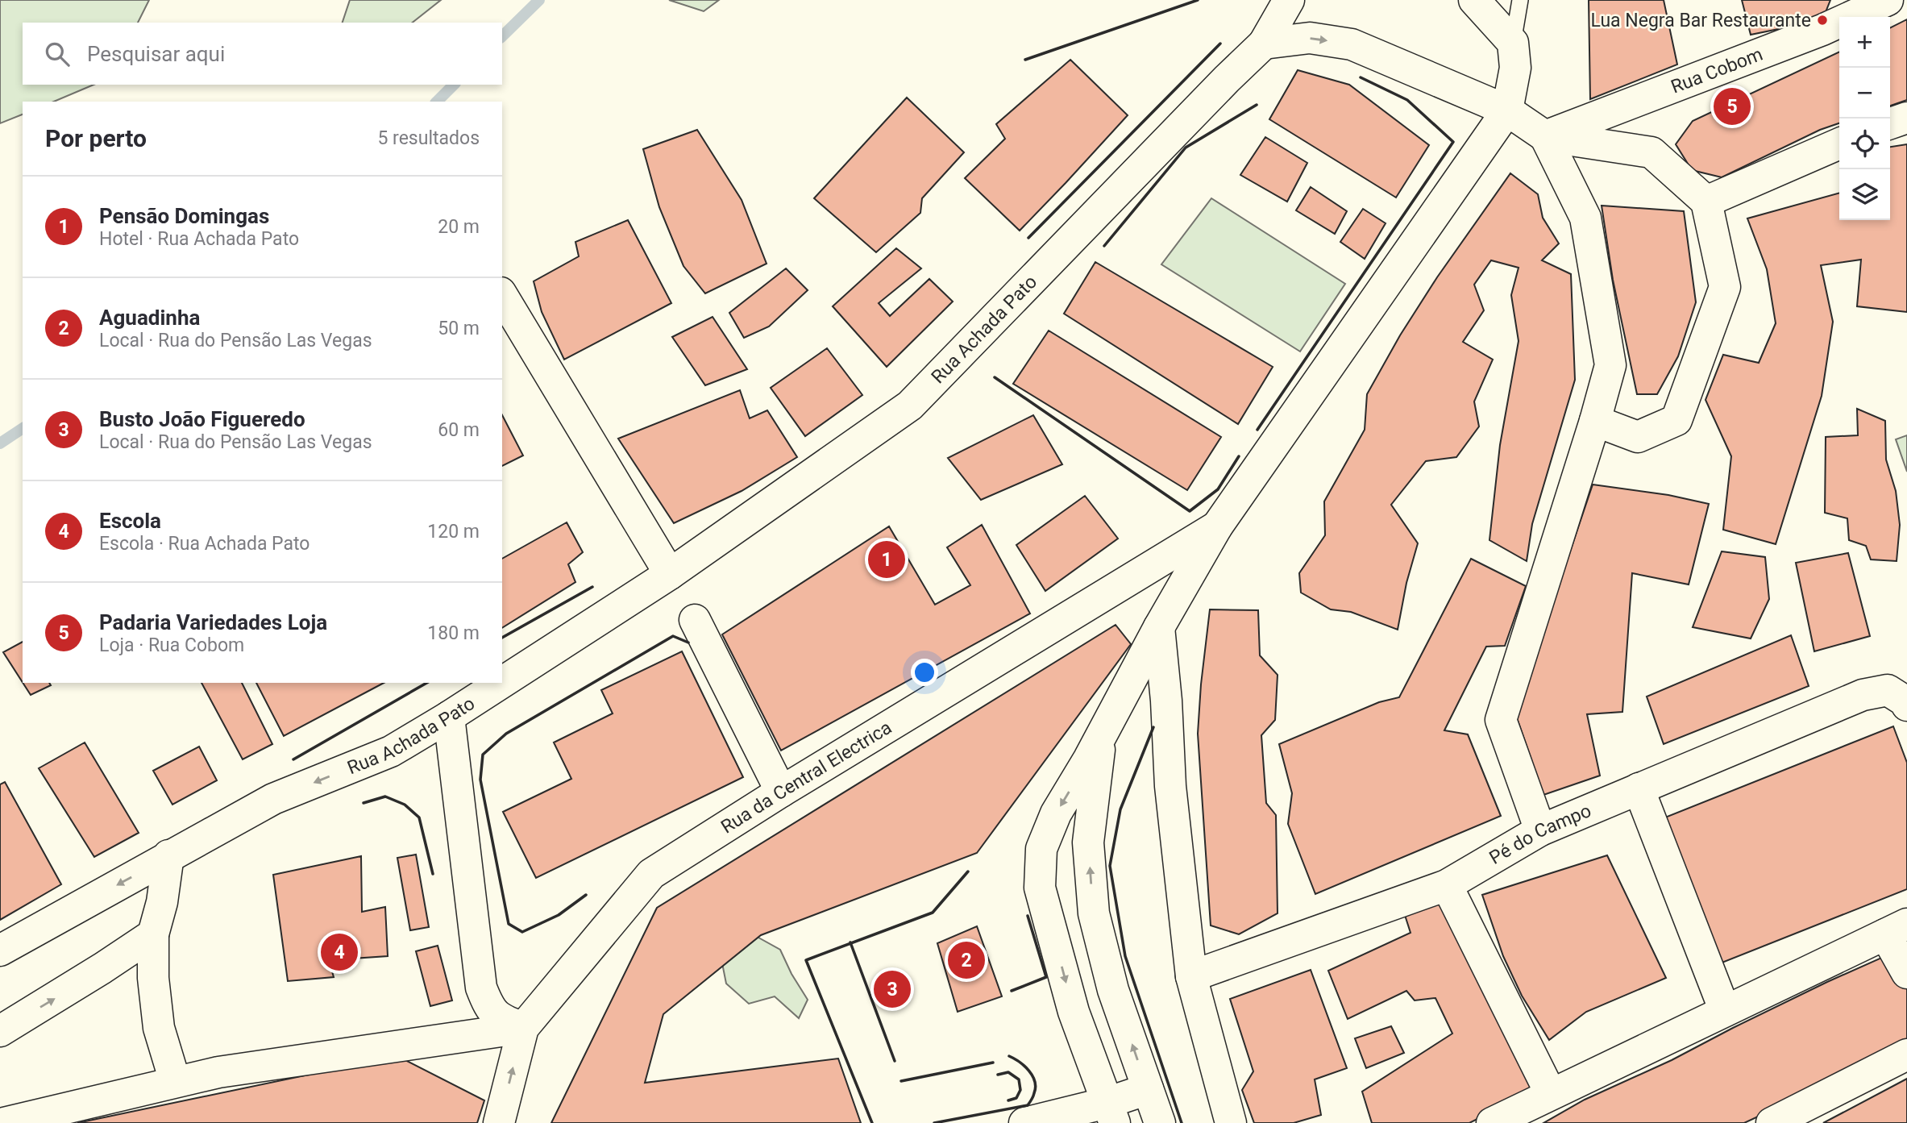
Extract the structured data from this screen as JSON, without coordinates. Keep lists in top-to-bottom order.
{
  "streets": {
    "street": [
      "Rua Cobom",
      "Rua Achada Pato",
      "Rua da Central Electrica",
      "Pé do Campo"
    ]
  },
  "places": ["Lua Negra Bar Restaurante"],
  "page": {
    "map_buttons": ["+", "−"],
    "search": "Pesquisar aqui",
    "pins": [
      "5",
      "1",
      "4",
      "2",
      "3"
    ],
    "heading": ["Por perto", "5 resultados"],
    "list": [
      {
        "mark": "1",
        "name": "Pensão Domingas",
        "note": "Hotel · Rua Achada Pato",
        "value": "20 m"
      },
      {
        "mark": "2",
        "name": "Aguadinha",
        "note": "Local · Rua do Pensão Las Vegas",
        "value": "50 m"
      },
      {
        "mark": "3",
        "name": "Busto João Figueredo",
        "note": "Local · Rua do Pensão Las Vegas",
        "value": "60 m"
      },
      {
        "mark": "4",
        "name": "Escola",
        "note": "Escola · Rua Achada Pato",
        "value": "120 m"
      },
      {
        "mark": "5",
        "name": "Padaria Variedades Loja",
        "note": "Loja · Rua Cobom",
        "value": "180 m"
      }
    ]
  }
}
